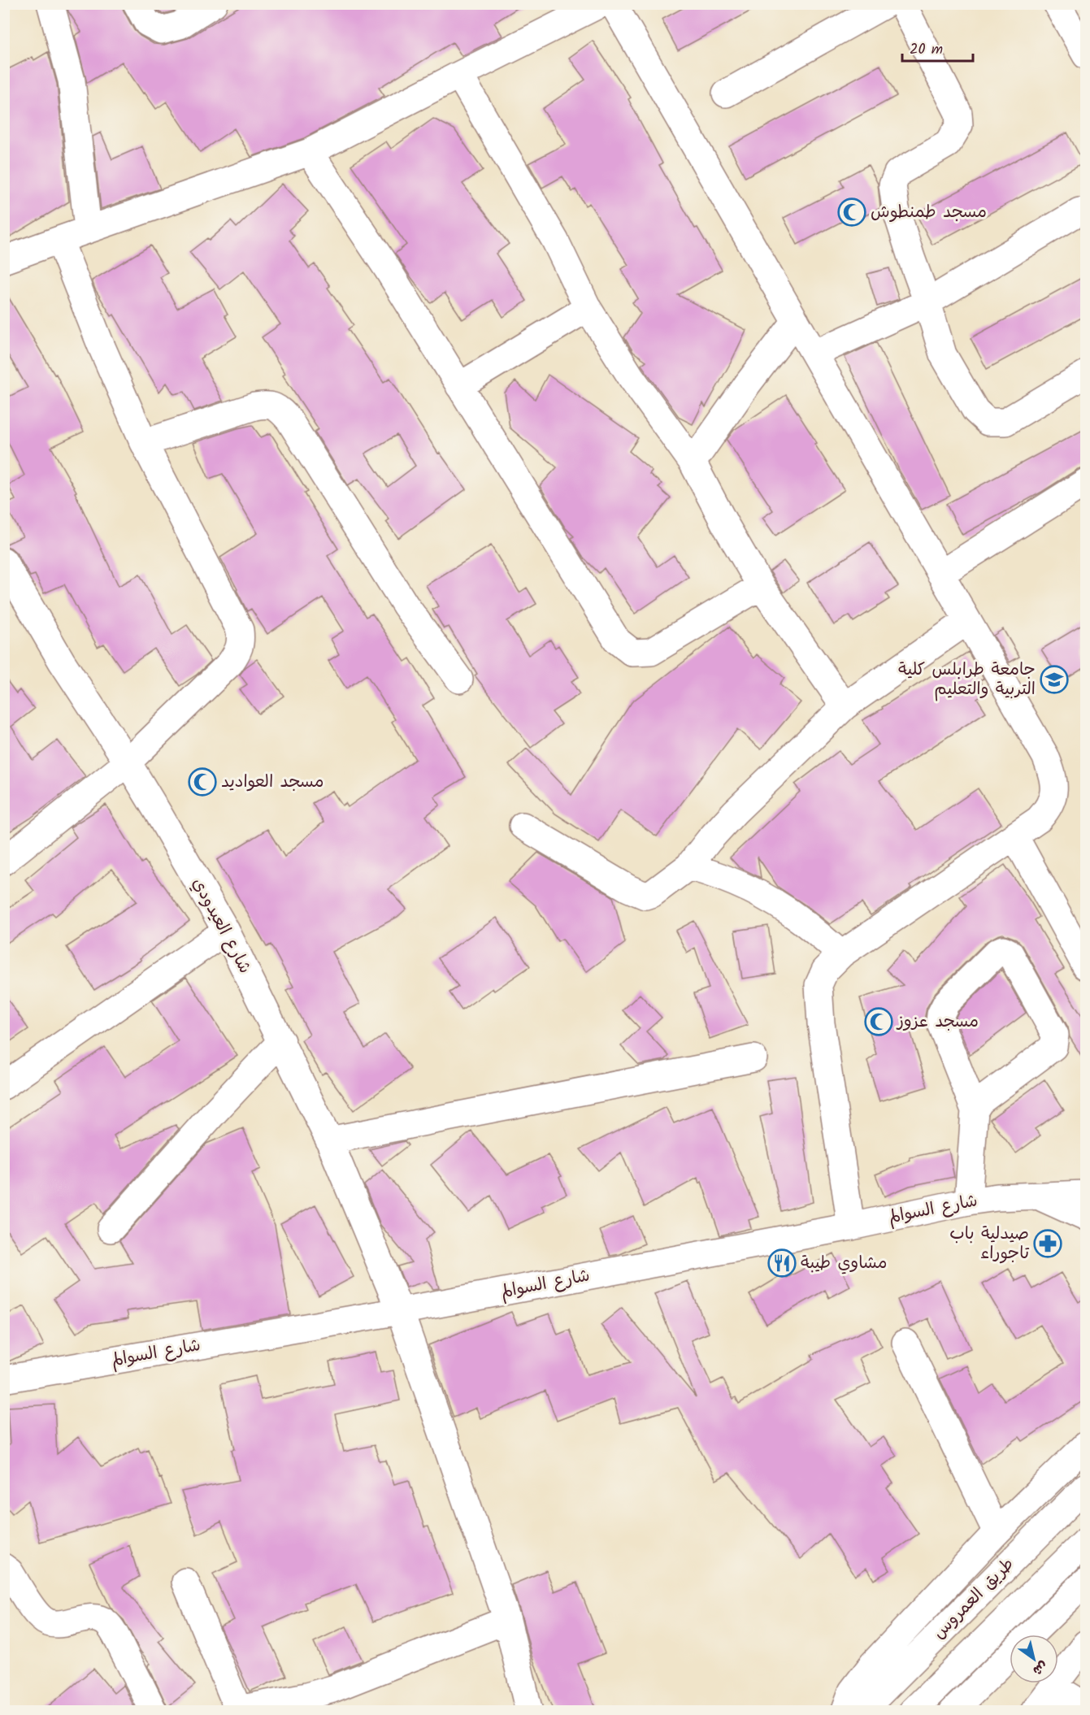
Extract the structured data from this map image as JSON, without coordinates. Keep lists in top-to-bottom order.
{
  "streets": {
    "street": ["شارع العيدودي", "شارع السوالم", "طريق العمروس"]
  },
  "crossings": [
    ["شارع العيدودي", "شارع السوالم"]
  ],
  "places": {
    "mosque": ["مسجد طمنطوش", "مسجد العواديد", "مسجد عزوز"],
    "school or university": ["جامعة طرابلس كلية التربية والتعليم"],
    "pharmacy": ["صيدلية باب تاجوراء"],
    "restaurant": ["مشاوي طيبة"]
  },
  "scale_bar": "20 m",
  "north": "bottom right"
}
